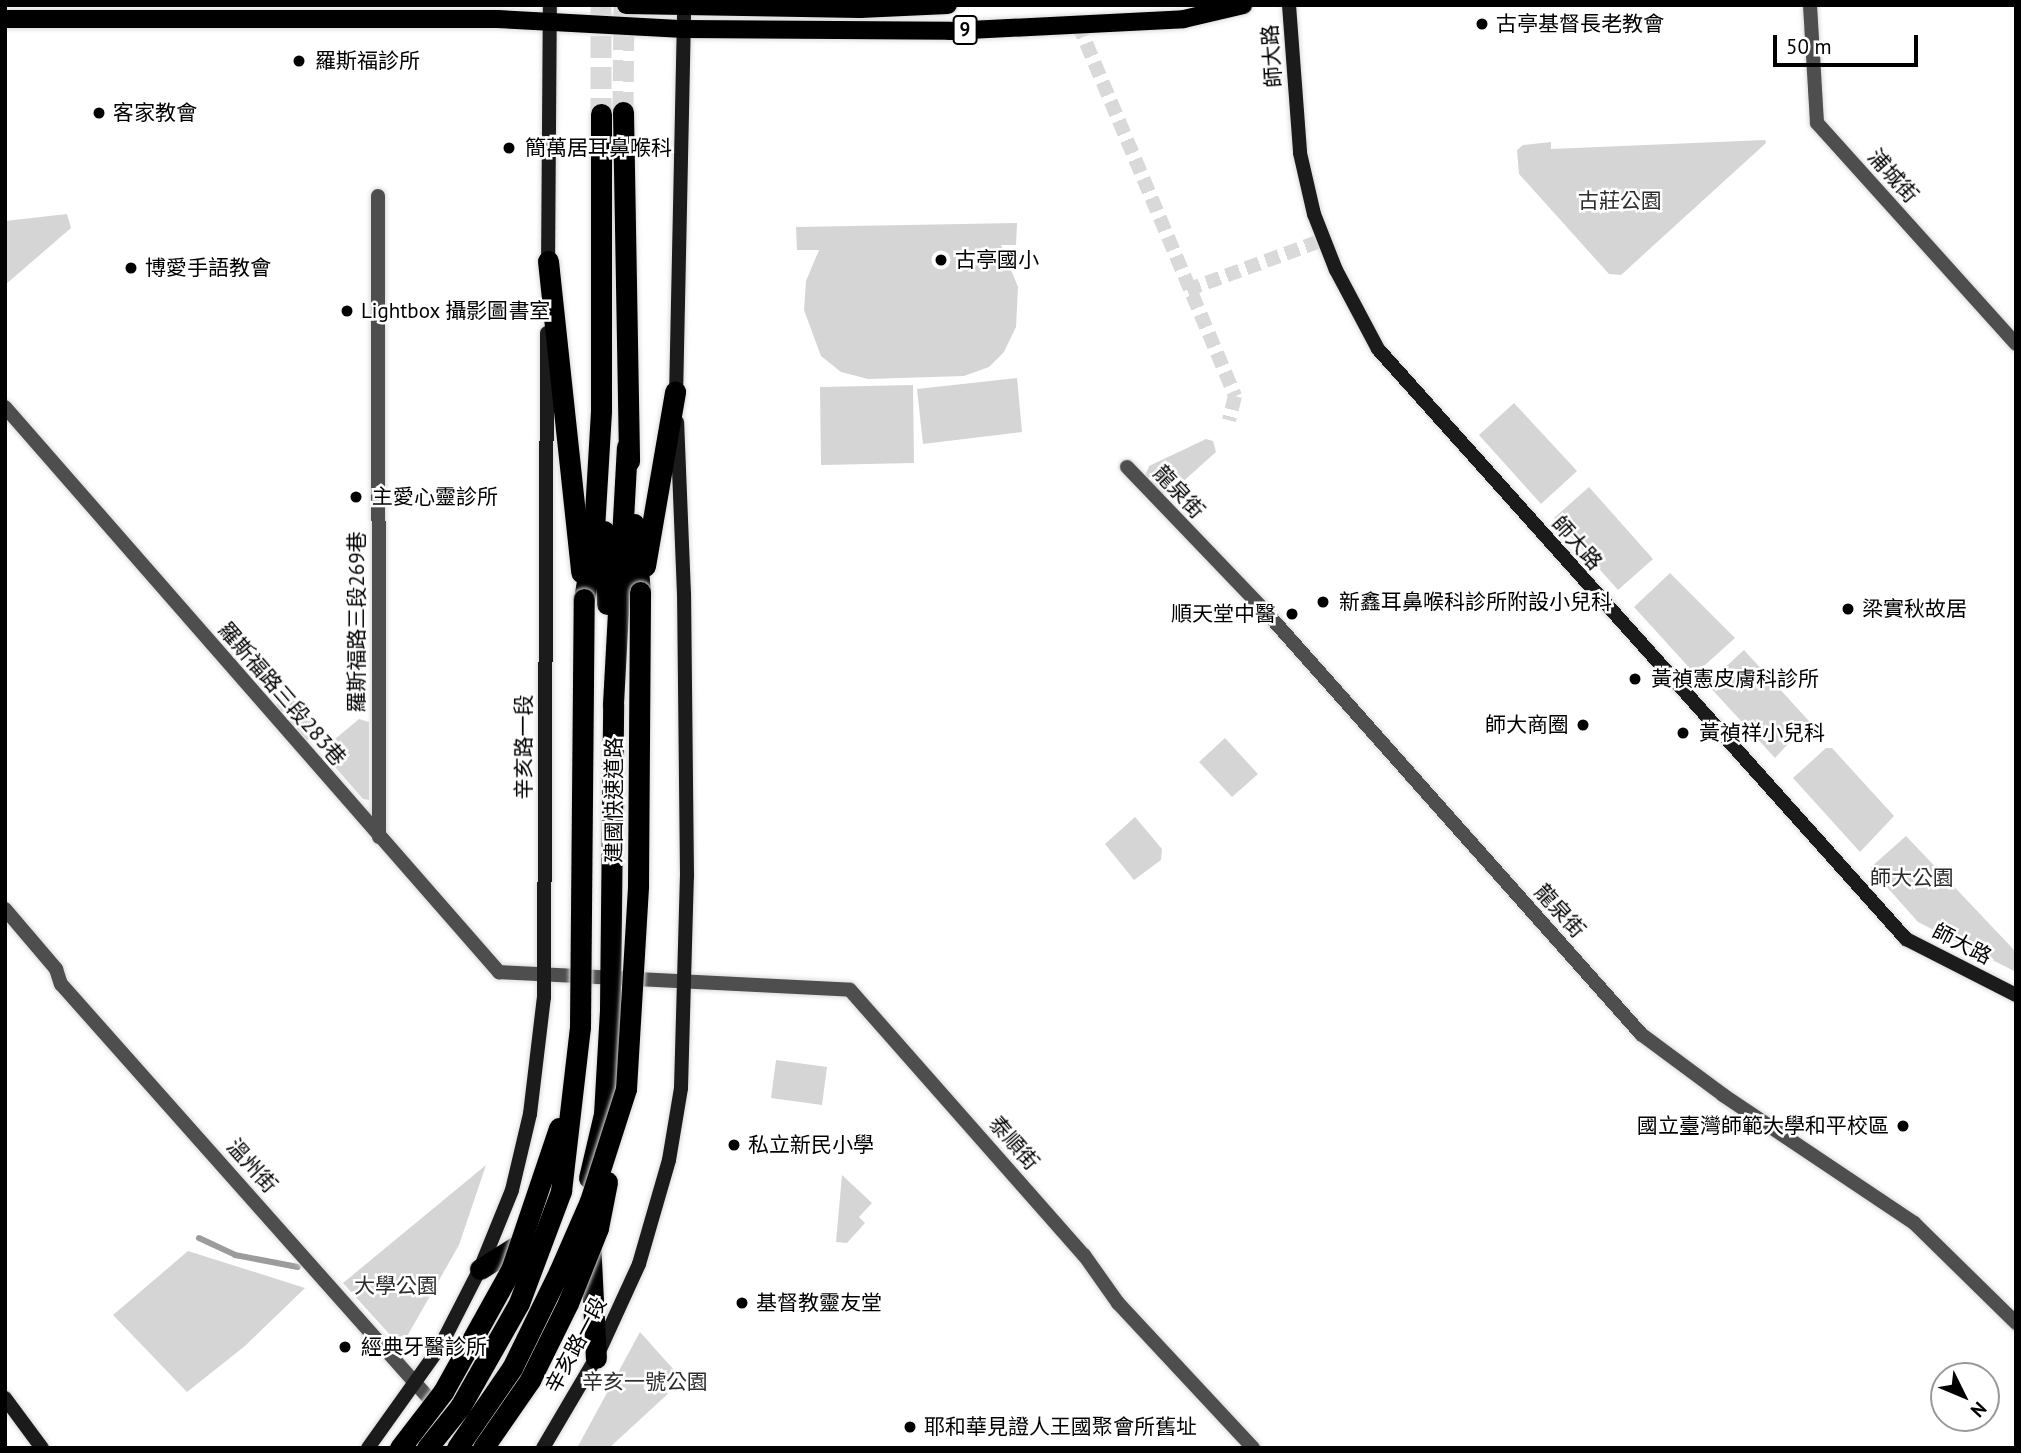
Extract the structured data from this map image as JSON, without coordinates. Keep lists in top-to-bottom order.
{
  "streets": {
    "highway": ["建國快速道路"],
    "main road": ["9", "師大路", "辛亥路一段"],
    "street": [
      "浦城街",
      "龍泉街",
      "羅斯福路三段269巷",
      "羅斯福路三段283巷",
      "泰順街",
      "溫州街"
    ]
  },
  "crossings": [
    ["9", "辛亥路一段"],
    ["羅斯福路三段269巷", "羅斯福路三段283巷"],
    ["羅斯福路三段283巷", "辛亥路一段"],
    ["羅斯福路三段283巷", "泰順街"],
    ["辛亥路一段", "泰順街"],
    ["辛亥路一段", "溫州街"]
  ],
  "parks": [
    "古莊公園",
    "師大公園",
    "大學公園",
    "辛亥一號公園"
  ],
  "places": [
    "古亭基督長老教會",
    "羅斯福診所",
    "客家教會",
    "簡萬居耳鼻喉科",
    "古亭國小",
    "博愛手語教會",
    "Lightbox 攝影圖書室",
    "主愛心靈診所",
    "新鑫耳鼻喉科診所附設小兒科",
    "梁實秋故居",
    "順天堂中醫",
    "黃禎憲皮膚科診所",
    "師大商圈",
    "黃禎祥小兒科",
    "國立臺灣師範大學和平校區",
    "私立新民小學",
    "基督教靈友堂",
    "經典牙醫診所",
    "耶和華見證人王國聚會所舊址"
  ],
  "scale_bar": "50 m",
  "north": "bottom right"
}
